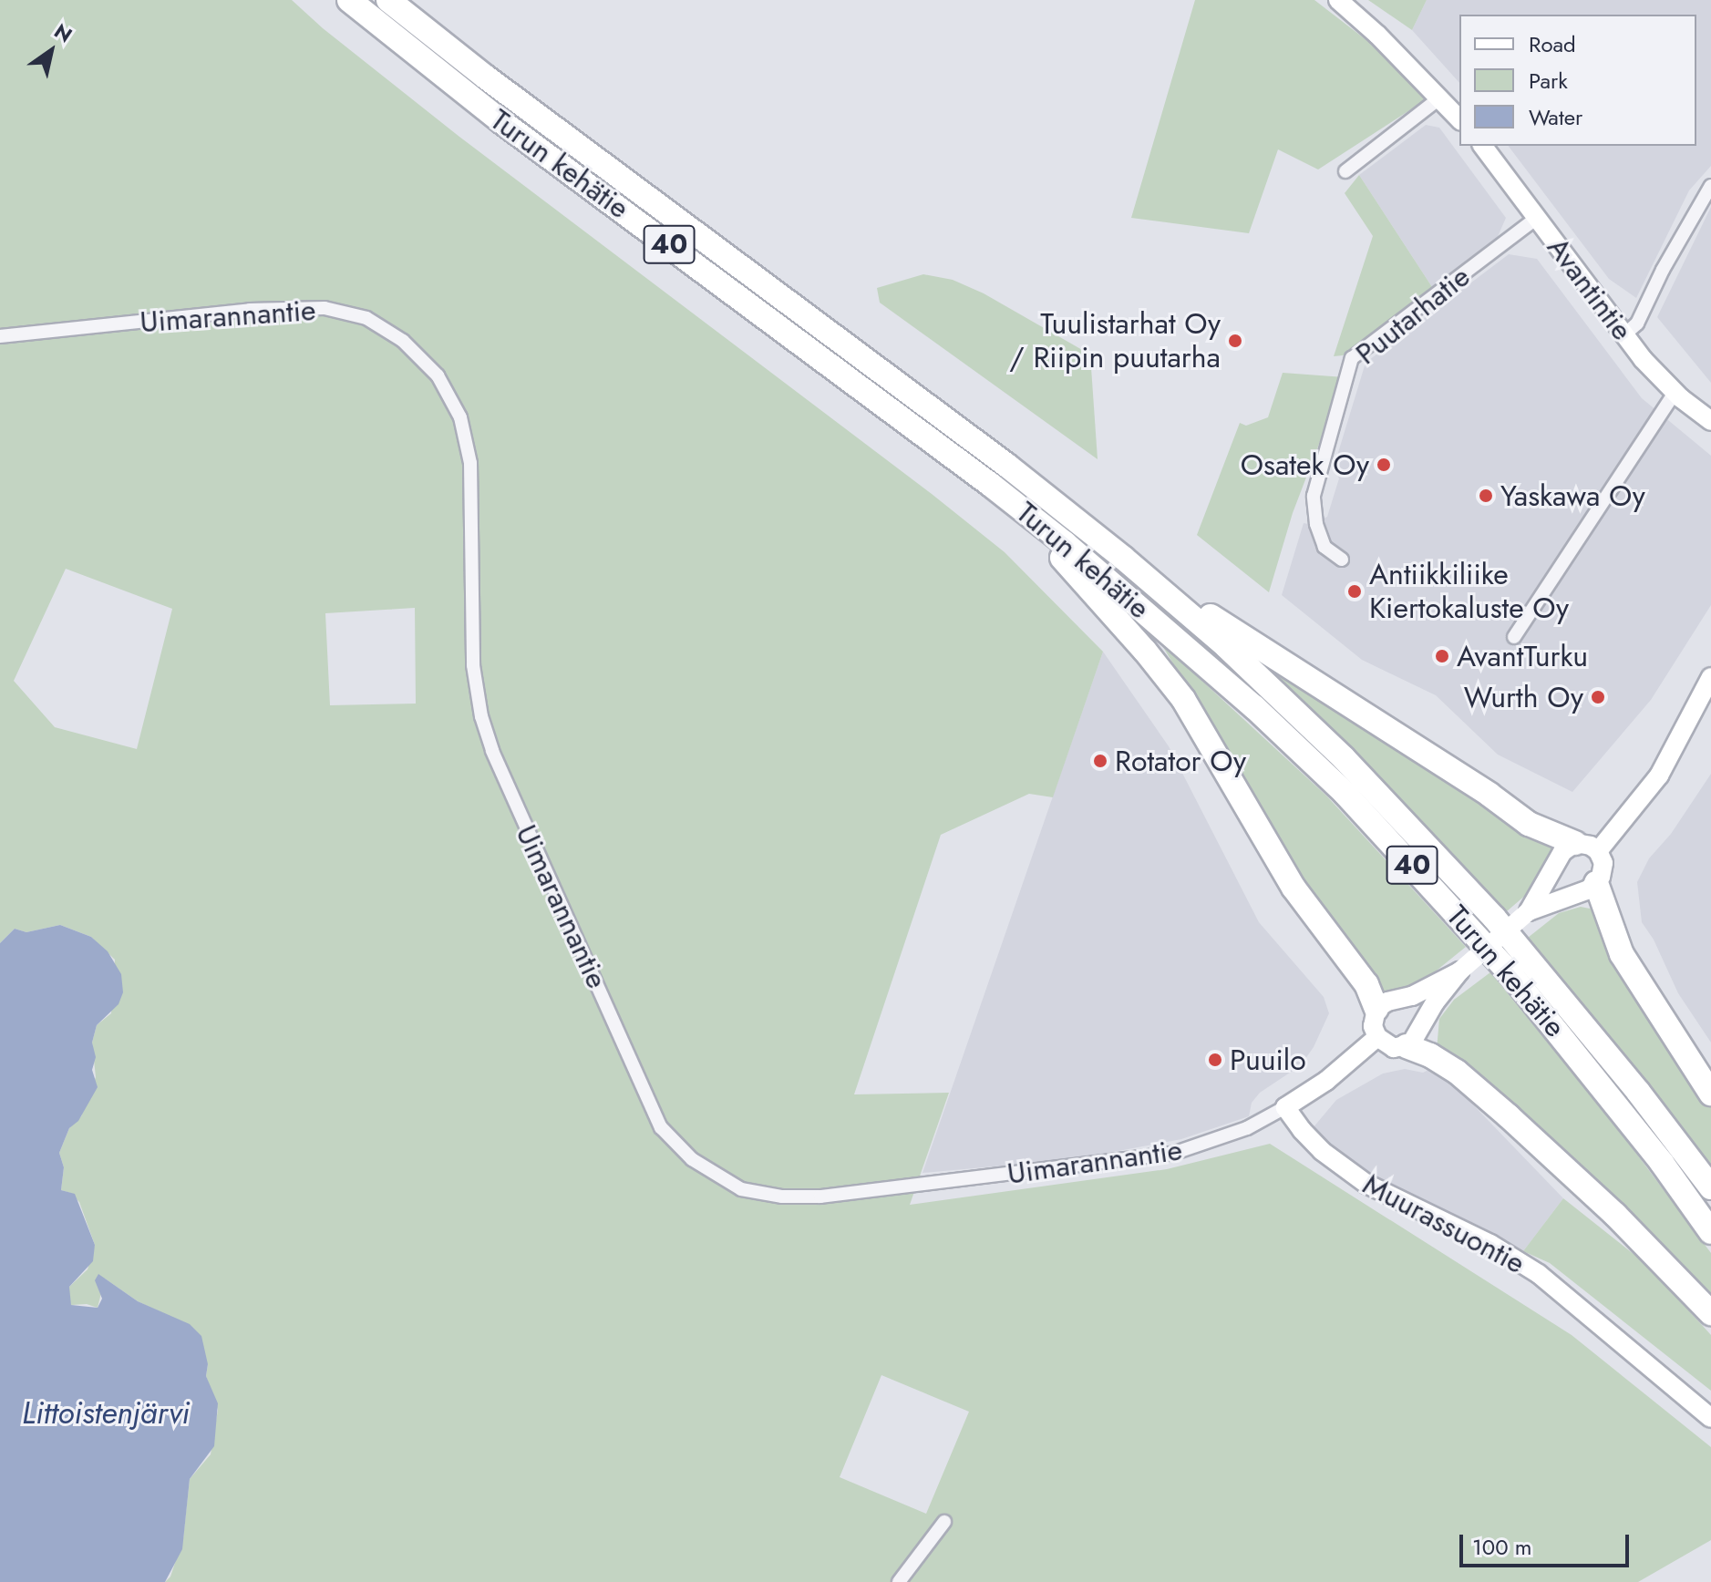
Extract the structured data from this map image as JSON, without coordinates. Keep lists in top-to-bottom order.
{
  "streets": {
    "highway": ["Turun kehätie", "40"],
    "street": [
      "Avantintie",
      "Puutarhatie",
      "Uimarannantie",
      "Muurassuontie"
    ]
  },
  "crossings": [
    ["Avantintie", "Puutarhatie"],
    ["Uimarannantie", "Muurassuontie"]
  ],
  "water": ["Littoistenjärvi"],
  "places": [
    "Tuulistarhat Oy / Riipin puutarha",
    "Osatek Oy",
    "Yaskawa Oy",
    "Antiikkiliike Kiertokaluste Oy",
    "AvantTurku",
    "Wurth Oy",
    "Rotator Oy",
    "Puuilo"
  ],
  "legend": ["Road", "Park", "Water"],
  "scale_bar": "100 m",
  "north": "top right"
}
